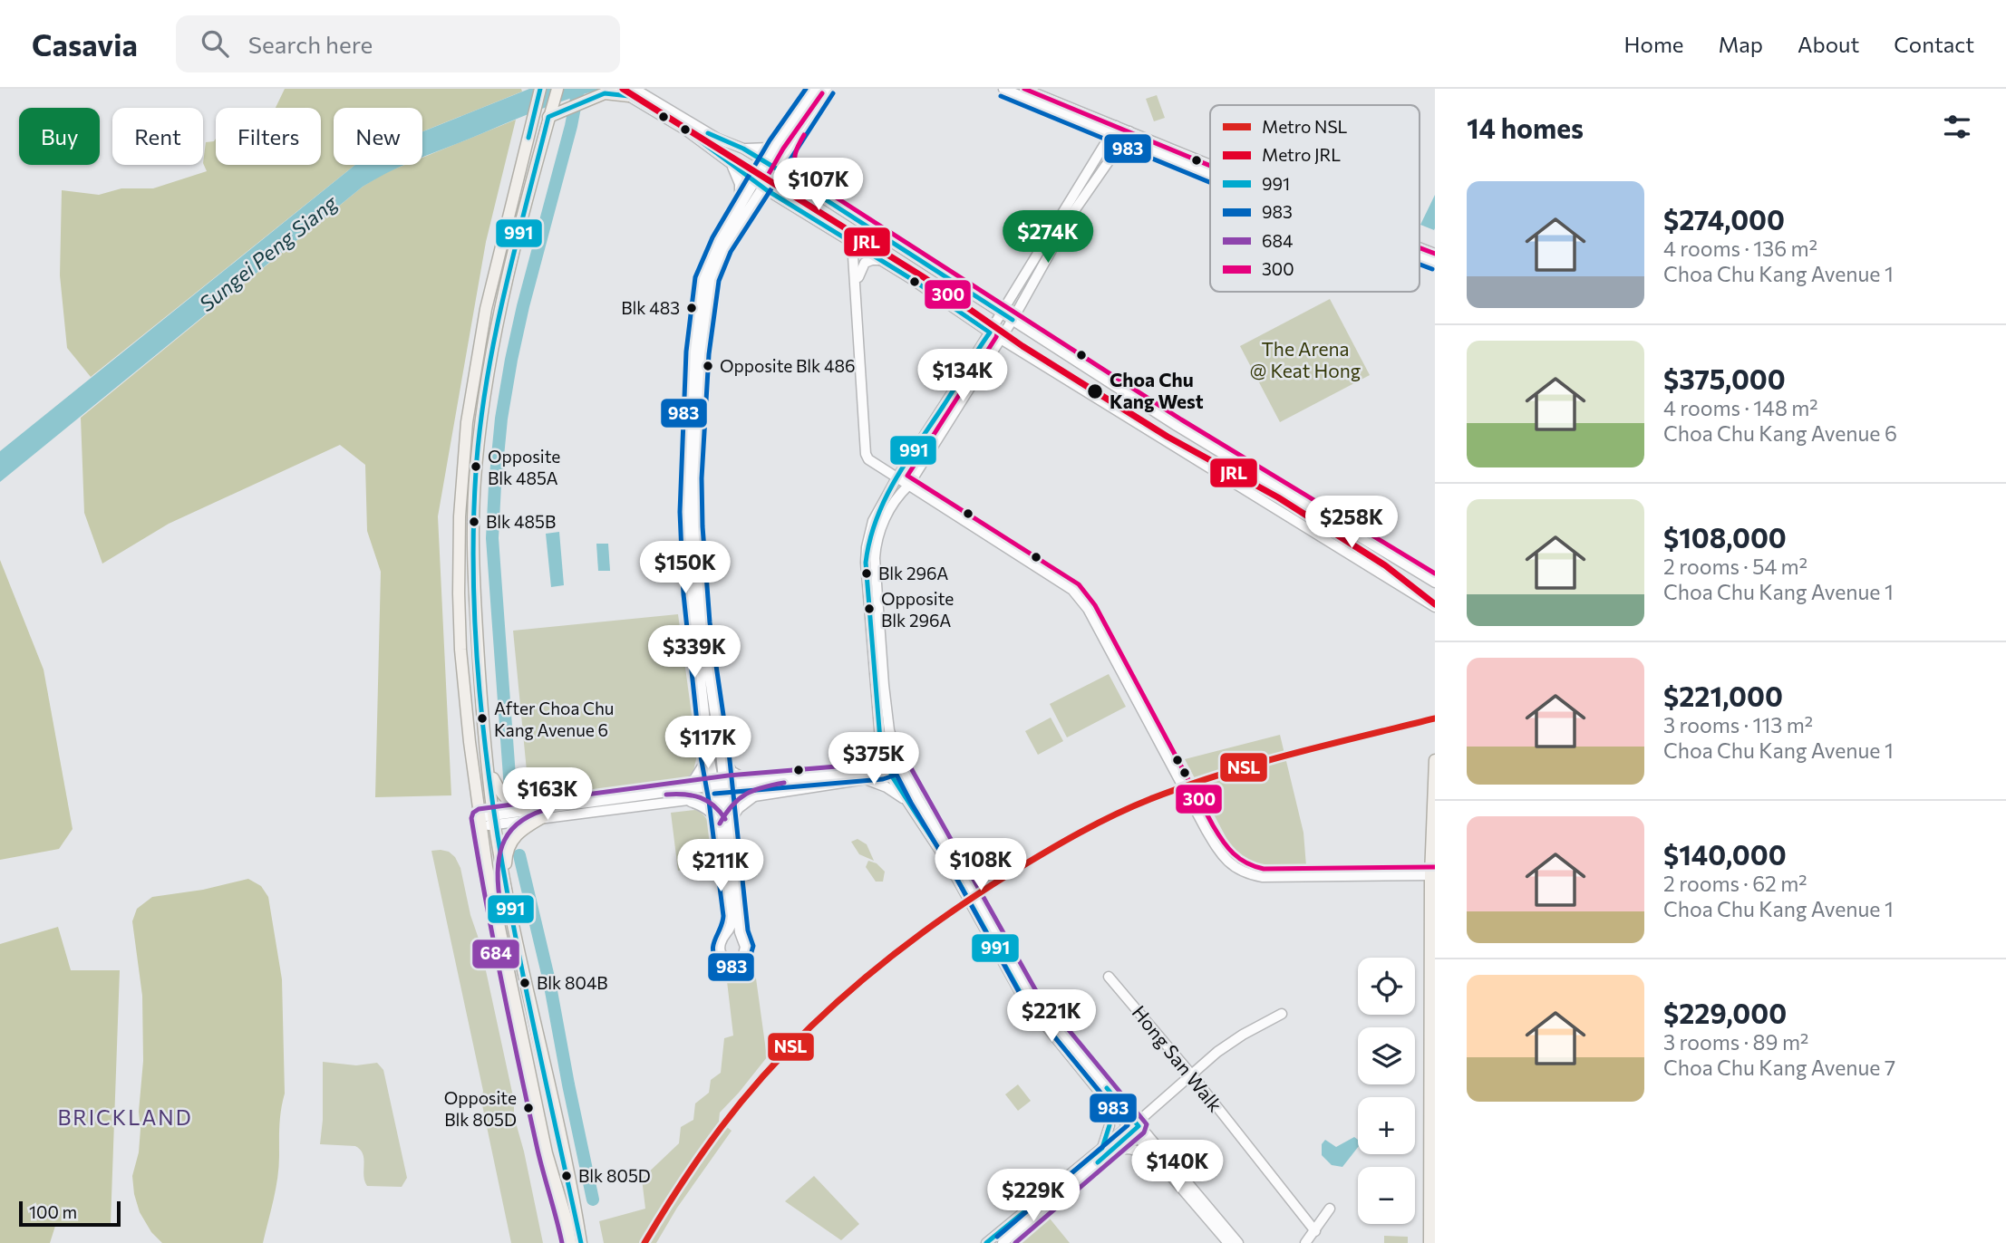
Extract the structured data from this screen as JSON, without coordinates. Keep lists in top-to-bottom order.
{
  "streets": {
    "street": ["Hong San Walk"]
  },
  "districts": ["BRICKLAND"],
  "water": ["Sungei Peng Siang"],
  "parks": ["The Arena @ Keat Hong"],
  "places": [
    "Blk 483",
    "Opposite Blk 486",
    "Choa Chu Kang West",
    "Opposite Blk 485A",
    "Blk 485B",
    "Blk 296A",
    "Opposite Blk 296A",
    "After Choa Chu Kang Avenue 6",
    "Blk 804B",
    "Opposite Blk 805D",
    "Blk 805D"
  ],
  "lines": [
    "metro line JRL",
    "transit line 991",
    "transit line 983",
    "transit line 300",
    "metro line NSL",
    "transit line 684"
  ],
  "legend": [
    "Metro NSL",
    "Metro JRL",
    "991",
    "983",
    "684",
    "300"
  ],
  "scale_bar": "100 m",
  "page": {
    "header": "Casavia",
    "search": "Search here",
    "nav": [
      "Home",
      "Map",
      "About",
      "Contact"
    ],
    "heading": "14 homes",
    "chip": [
      "Buy",
      "Rent",
      "Filters",
      "New"
    ],
    "price": [
      "$107K",
      "$274K",
      "$134K",
      "$258K",
      "$150K",
      "$339K",
      "$117K",
      "$375K",
      "$163K",
      "$108K",
      "$211K",
      "$221K",
      "$140K",
      "$229K"
    ],
    "list": [
      {
        "name": "$274,000",
        "note": "4 rooms · 136 m² · Choa Chu Kang Avenue 1"
      },
      {
        "name": "$375,000",
        "note": "4 rooms · 148 m² · Choa Chu Kang Avenue 6"
      },
      {
        "name": "$108,000",
        "note": "2 rooms · 54 m² · Choa Chu Kang Avenue 1"
      },
      {
        "name": "$221,000",
        "note": "3 rooms · 113 m² · Choa Chu Kang Avenue 1"
      },
      {
        "name": "$140,000",
        "note": "2 rooms · 62 m² · Choa Chu Kang Avenue 1"
      },
      {
        "name": "$229,000",
        "note": "3 rooms · 89 m² · Choa Chu Kang Avenue 7"
      }
    ],
    "map_buttons": ["+", "−"],
    "scale": "100 m"
  }
}
